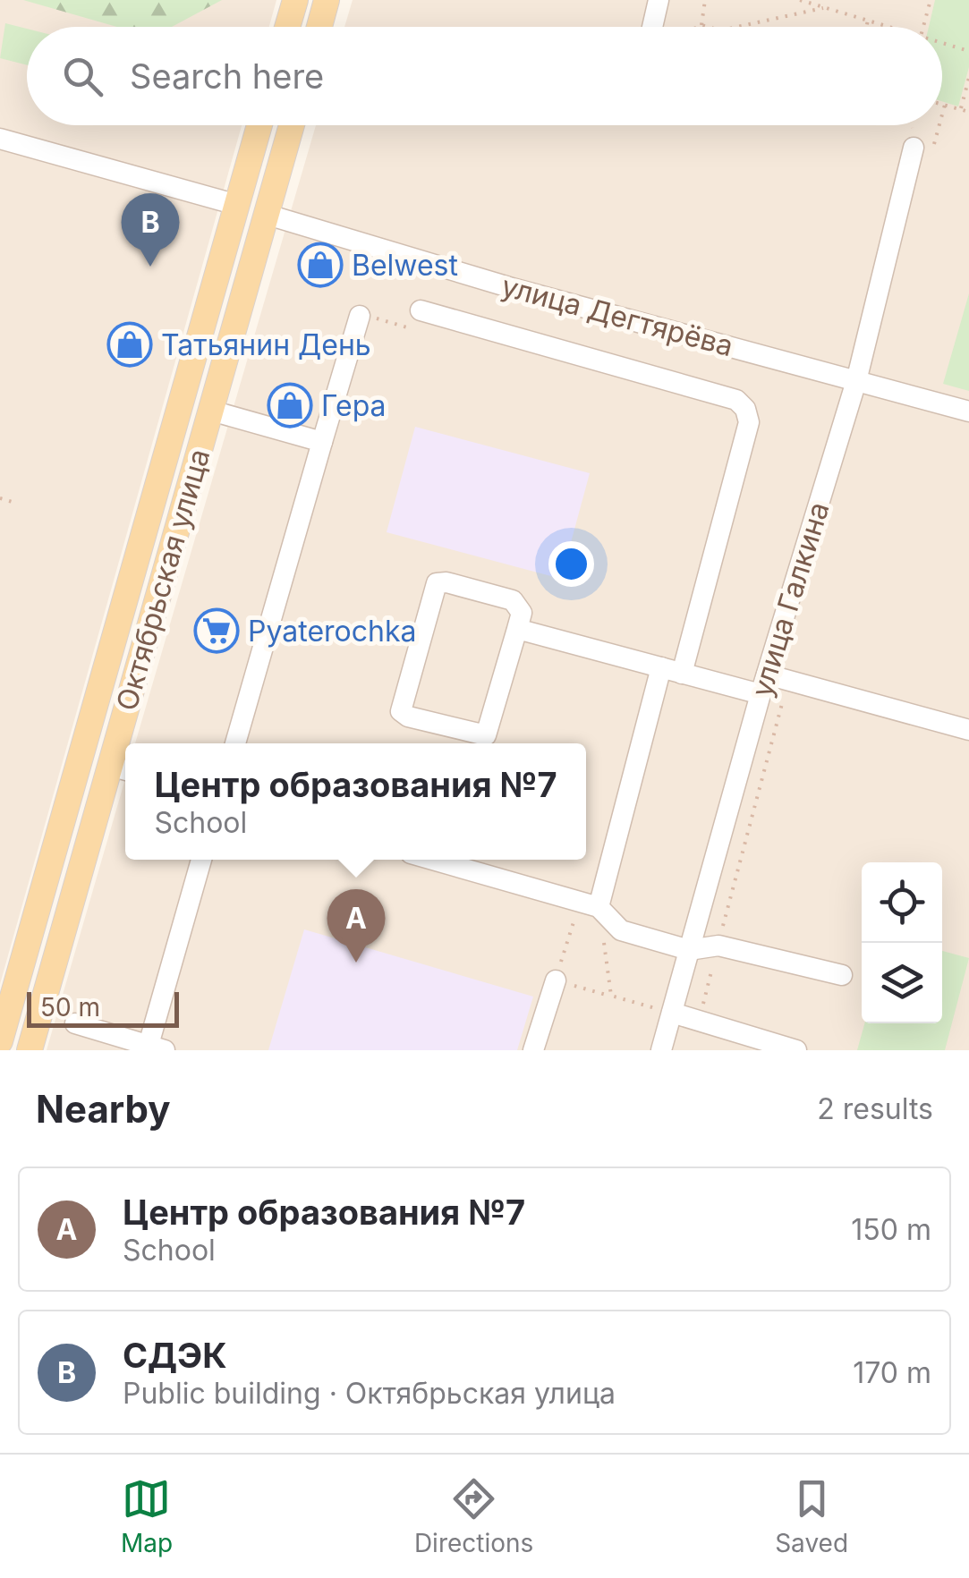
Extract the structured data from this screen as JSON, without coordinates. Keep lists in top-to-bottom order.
{
  "streets": {
    "main road": ["Октябрьская улица"],
    "street": ["улица Дегтярёва", "улица Галкина"]
  },
  "crossings": [
    ["улица Дегтярёва", "Октябрьская улица"],
    ["улица Дегтярёва", "улица Галкина"]
  ],
  "places": {
    "shop": ["Belwest", "Татьянин День", "Гера"],
    "supermarket": ["Pyaterochka"]
  },
  "scale_bar": "50 m",
  "page": {
    "search": "Search here",
    "pins": ["B", "A"],
    "popup": ["Центр образования №7", "School"],
    "scale": "50 m",
    "heading": ["Nearby", "2 results"],
    "list": [
      {
        "mark": "A",
        "name": "Центр образования №7",
        "note": "School",
        "value": "150 m"
      },
      {
        "mark": "B",
        "name": "СДЭК",
        "note": "Public building · Октябрьская улица",
        "value": "170 m"
      }
    ],
    "nav": ["Map", "Directions", "Saved"]
  }
}
